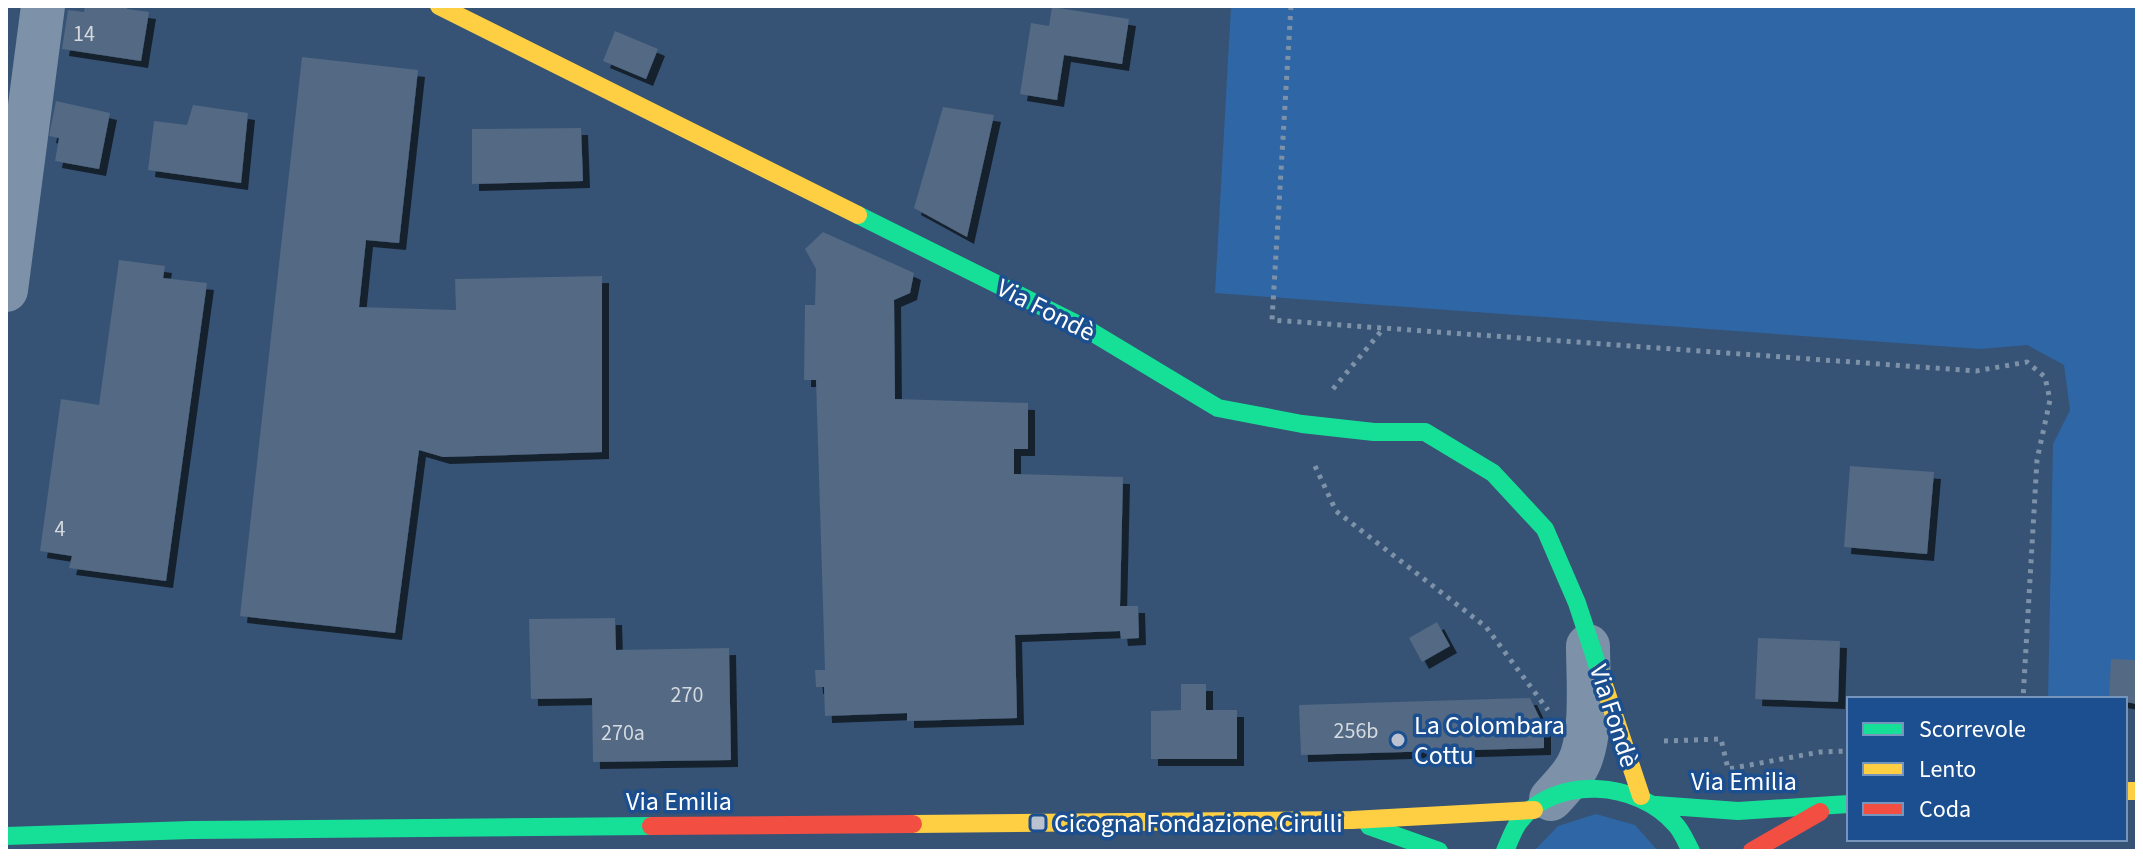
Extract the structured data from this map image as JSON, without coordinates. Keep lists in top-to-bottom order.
{
  "streets": {
    "main road": ["Via Fondè", "Via Emilia"]
  },
  "crossings": [
    ["Via Fondè", "Via Emilia"]
  ],
  "places": {
    "other": ["La Colombara Cottu"],
    "transit": ["Cicogna Fondazione Cirulli"]
  },
  "house_numbers": [
    "14",
    "4",
    "270",
    "256b",
    "270a"
  ],
  "legend": ["Scorrevole", "Lento", "Coda"]
}
